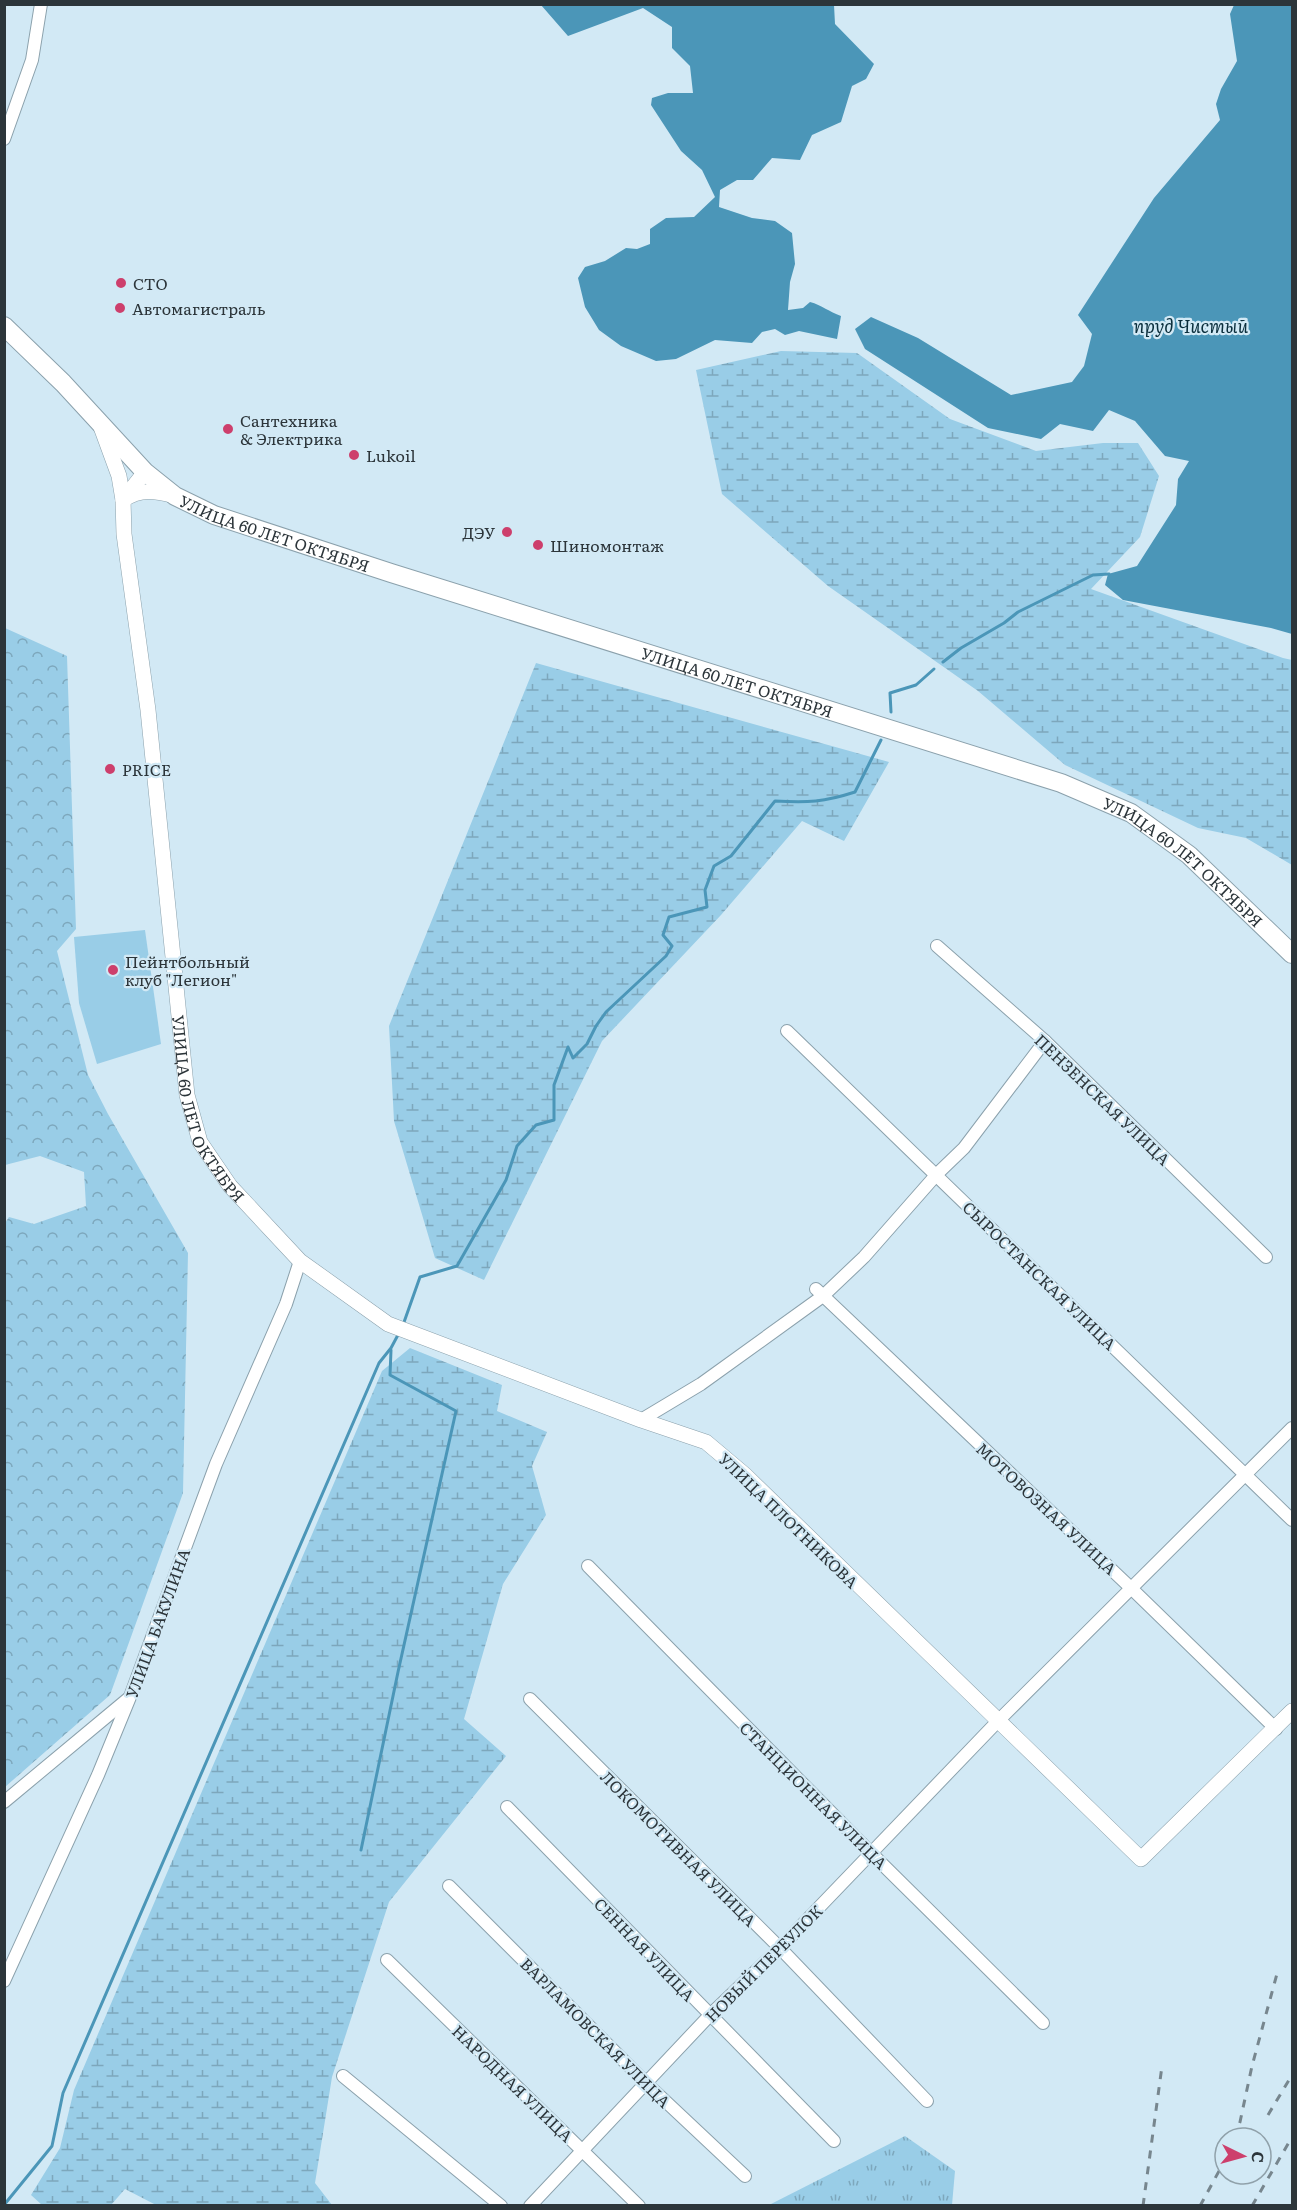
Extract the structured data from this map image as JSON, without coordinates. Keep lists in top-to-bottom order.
{
  "streets": {
    "main road": ["УЛИЦА 60 ЛЕТ ОКТЯБРЯ"],
    "street": [
      "ПЕНЗЕНСКАЯ УЛИЦА",
      "СЫРОСТАНСКАЯ УЛИЦА",
      "МОТОВОЗНАЯ УЛИЦА",
      "УЛИЦА ПЛОТНИКОВА",
      "УЛИЦА БАКУЛИНА",
      "СТАНЦИОННАЯ УЛИЦА",
      "ЛОКОМОТИВНАЯ УЛИЦА",
      "СЕННАЯ УЛИЦА",
      "НОВЫЙ ПЕРЕУЛОК",
      "ВАРЛАМОВСКАЯ УЛИЦА",
      "НАРОДНАЯ УЛИЦА"
    ]
  },
  "crossings": [
    ["УЛИЦА 60 ЛЕТ ОКТЯБРЯ", "УЛИЦА ПЛОТНИКОВА"],
    ["УЛИЦА 60 ЛЕТ ОКТЯБРЯ", "УЛИЦА БАКУЛИНА"],
    ["СЫРОСТАНСКАЯ УЛИЦА", "НОВЫЙ ПЕРЕУЛОК"],
    ["МОТОВОЗНАЯ УЛИЦА", "УЛИЦА ПЛОТНИКОВА"],
    ["МОТОВОЗНАЯ УЛИЦА", "НОВЫЙ ПЕРЕУЛОК"],
    ["УЛИЦА ПЛОТНИКОВА", "УЛИЦА БАКУЛИНА"],
    ["УЛИЦА ПЛОТНИКОВА", "НОВЫЙ ПЕРЕУЛОК"],
    ["СТАНЦИОННАЯ УЛИЦА", "НОВЫЙ ПЕРЕУЛОК"],
    ["ЛОКОМОТИВНАЯ УЛИЦА", "НОВЫЙ ПЕРЕУЛОК"],
    ["СЕННАЯ УЛИЦА", "НОВЫЙ ПЕРЕУЛОК"],
    ["НОВЫЙ ПЕРЕУЛОК", "ВАРЛАМОВСКАЯ УЛИЦА"],
    ["НОВЫЙ ПЕРЕУЛОК", "НАРОДНАЯ УЛИЦА"]
  ],
  "water": ["пруд Чистый"],
  "places": [
    "СТО",
    "Автомагистраль",
    "Сантехника & Электрика",
    "Lukoil",
    "ДЭУ",
    "Шиномонтаж",
    "PRICE",
    "Пейнтбольный клуб \"Легион\""
  ],
  "north": "right"
}
